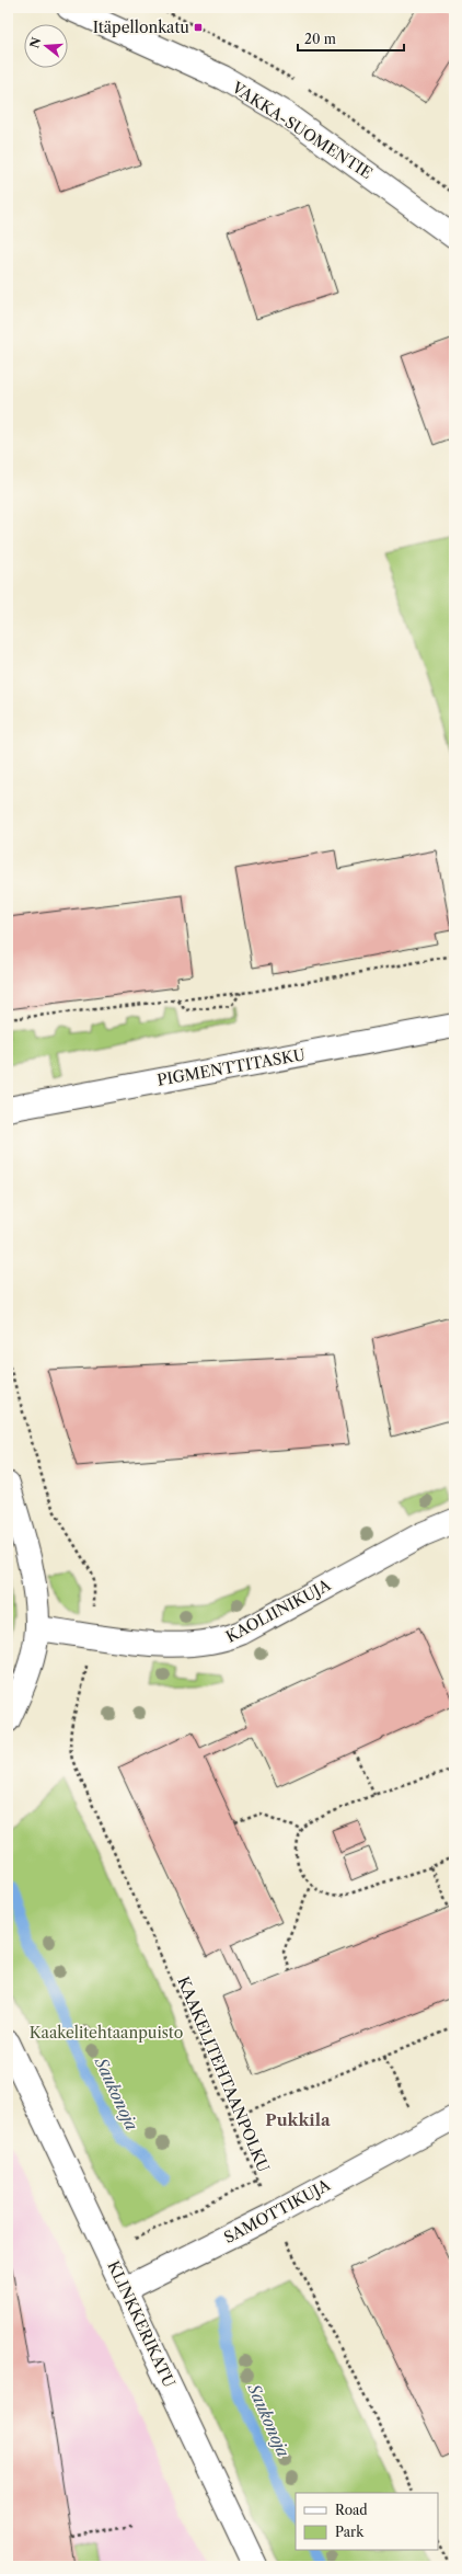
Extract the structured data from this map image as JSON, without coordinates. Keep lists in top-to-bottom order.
{
  "streets": {
    "street": [
      "VAKKA-SUOMENTIE",
      "PIGMENTTITASKU",
      "KAOLIINIKUJA",
      "SAMOTTIKUJA",
      "KLINKKERIKATU"
    ],
    "path": ["KAAKELITEHTAANPOLKU"]
  },
  "crossings": [
    ["KAAKELITEHTAANPOLKU", "SAMOTTIKUJA"],
    ["SAMOTTIKUJA", "KLINKKERIKATU"]
  ],
  "districts": ["Pukkila"],
  "water": ["Saukonoja"],
  "parks": ["Kaakelitehtaanpuisto"],
  "places": {
    "transit": ["Itäpellonkatu"]
  },
  "legend": ["Road", "Park"],
  "scale_bar": "20 m",
  "north": "left"
}
